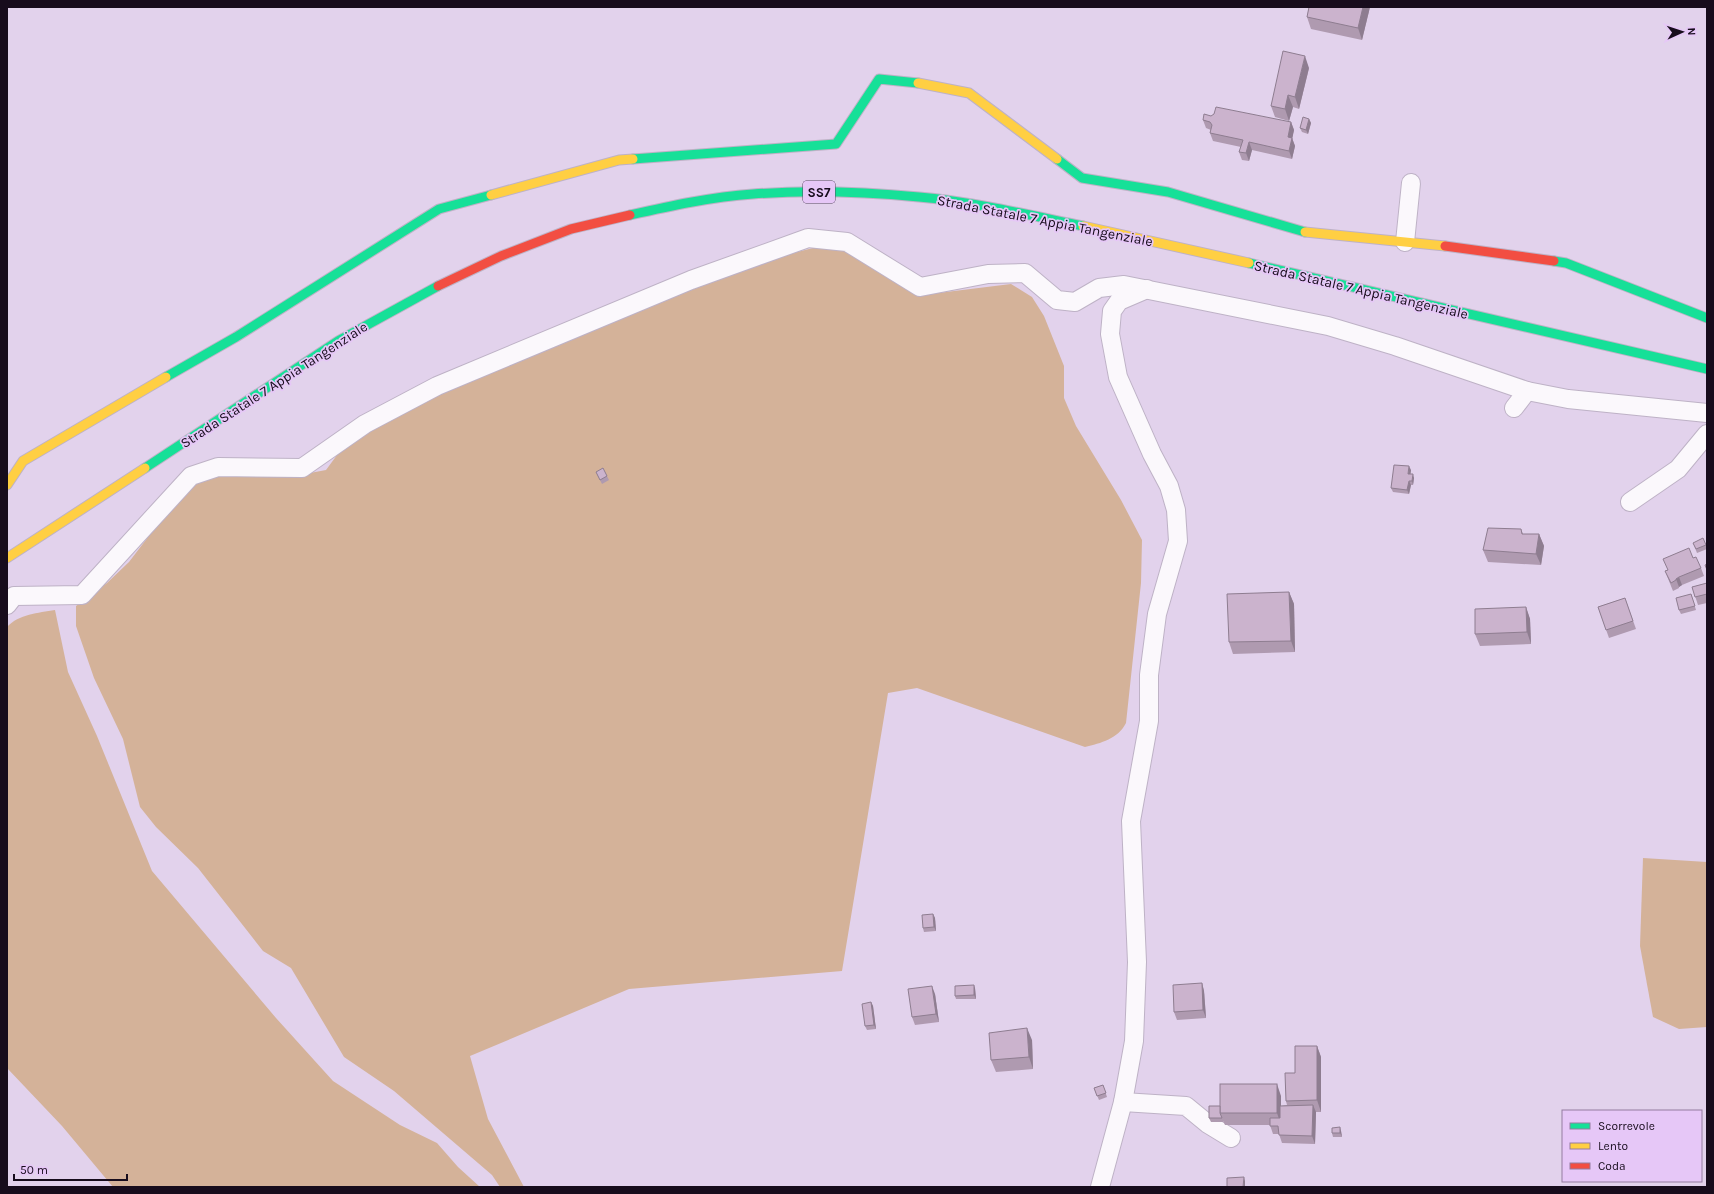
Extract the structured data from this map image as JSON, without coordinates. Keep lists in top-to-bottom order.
{
  "streets": {
    "main road": ["SS7", "Strada Statale 7 Appia Tangenziale"]
  },
  "legend": ["Scorrevole", "Lento", "Coda"],
  "scale_bar": "50 m",
  "north": "right"
}
